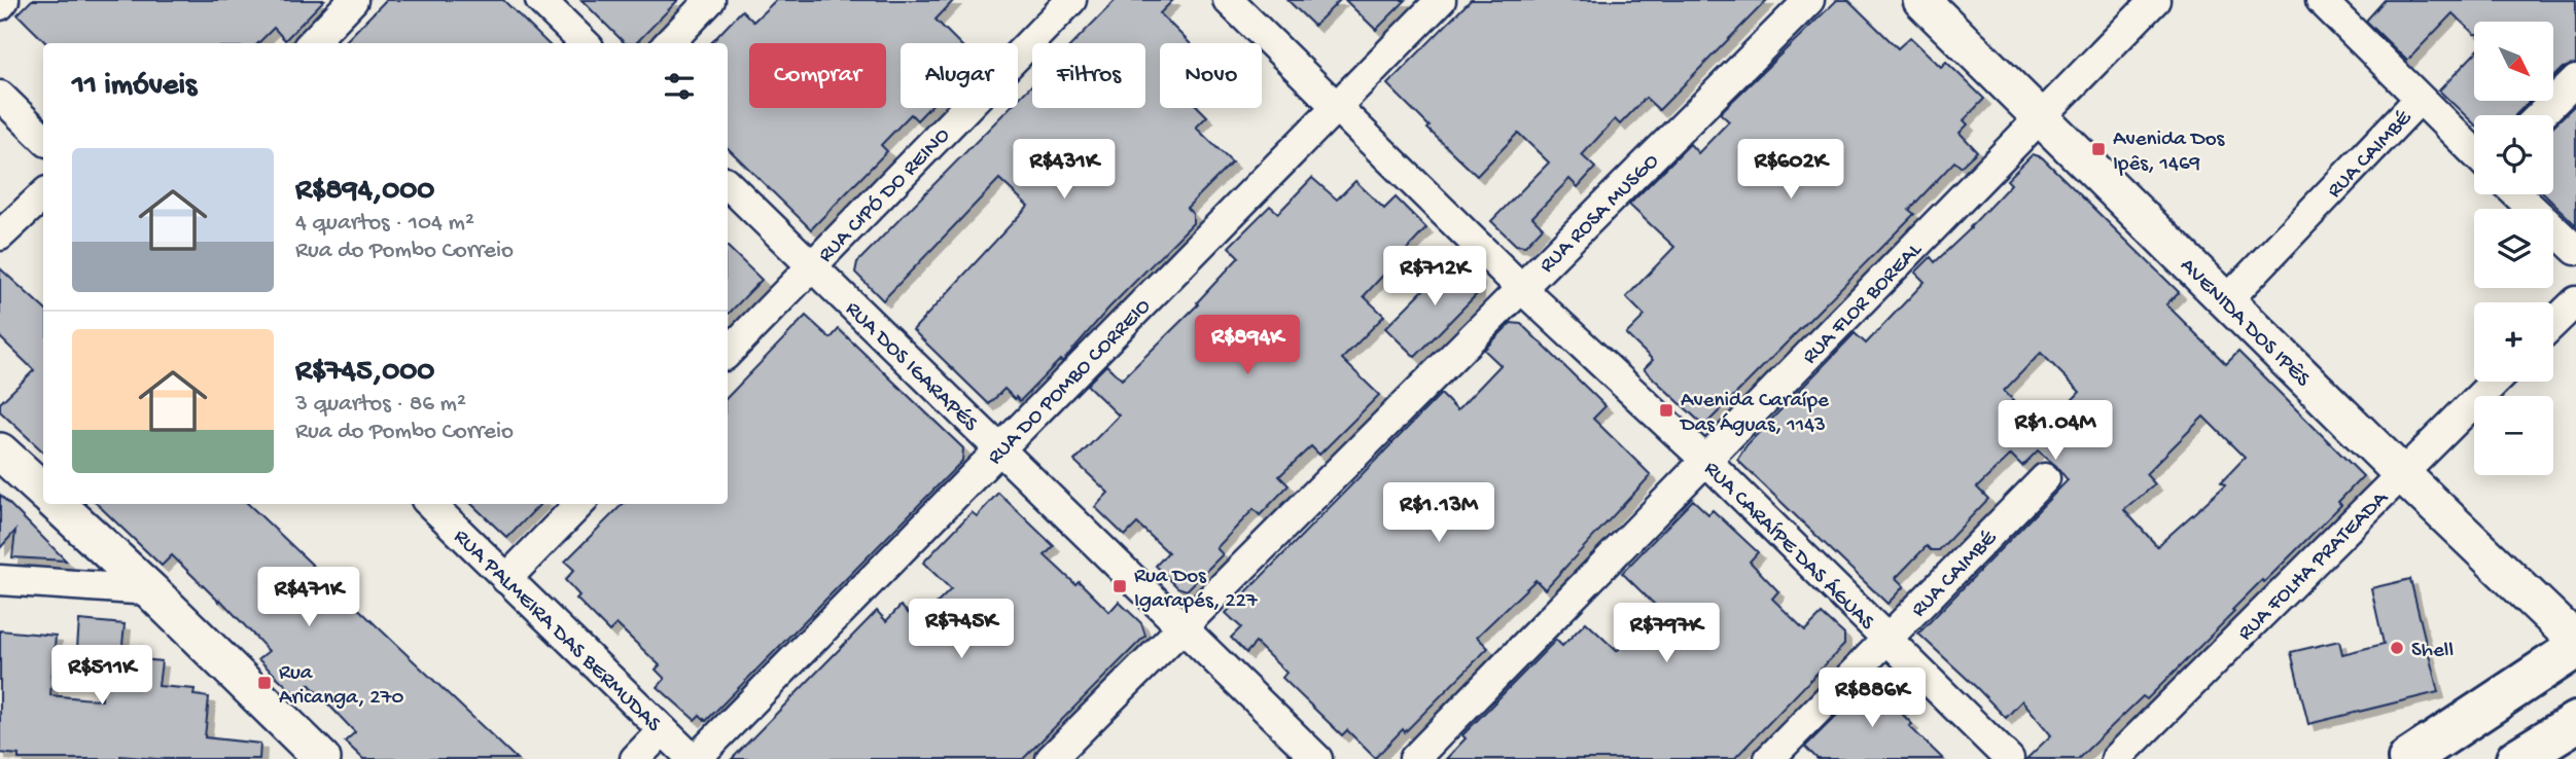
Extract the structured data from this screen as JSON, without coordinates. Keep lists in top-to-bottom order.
{
  "streets": {
    "street": [
      "RUA CAIMBÉ",
      "RUA CIPÓ DO REINO",
      "RUA ROSA MUSGO",
      "RUA FLOR BOREAL",
      "AVENIDA DOS IPÊS",
      "RUA DOS IGARAPÉS",
      "RUA DO POMBO CORREIO",
      "RUA CARAÍPE DAS ÁGUAS",
      "RUA FOLHA PRATEADA",
      "RUA PALMEIRA DAS BERMUDAS"
    ]
  },
  "crossings": [
    ["RUA CAIMBÉ", "AVENIDA DOS IPÊS"],
    ["RUA CAIMBÉ", "RUA CARAÍPE DAS ÁGUAS"],
    ["RUA CIPÓ DO REINO", "RUA DOS IGARAPÉS"],
    ["RUA ROSA MUSGO", "RUA DOS IGARAPÉS"],
    ["RUA ROSA MUSGO", "RUA CARAÍPE DAS ÁGUAS"],
    ["RUA FLOR BOREAL", "AVENIDA DOS IPÊS"],
    ["RUA FLOR BOREAL", "RUA CARAÍPE DAS ÁGUAS"],
    ["AVENIDA DOS IPÊS", "RUA FOLHA PRATEADA"],
    ["RUA DOS IGARAPÉS", "RUA DO POMBO CORREIO"],
    ["RUA DO POMBO CORREIO", "RUA CARAÍPE DAS ÁGUAS"],
    ["RUA DO POMBO CORREIO", "RUA PALMEIRA DAS BERMUDAS"]
  ],
  "places": {
    "transit": [
      "Avenida Dos Ipês, 1469",
      "Avenida Caraípe Das Águas, 1143",
      "Rua Dos Igarapés, 227",
      "Rua Aricanga, 270"
    ],
    "other": ["Shell"]
  },
  "north": "bottom right",
  "page": {
    "map_buttons": ["+", "−"],
    "chip": [
      "Comprar",
      "Alugar",
      "Filtros",
      "Novo"
    ],
    "heading": "11 imóveis",
    "list": [
      {
        "name": "R$894,000",
        "note": "4 quartos · 104 m² · Rua do Pombo Correio"
      },
      {
        "name": "R$745,000",
        "note": "3 quartos · 86 m² · Rua do Pombo Correio"
      }
    ],
    "price": [
      "R$431K",
      "R$602K",
      "R$712K",
      "R$894K",
      "R$1.04M",
      "R$1.13M",
      "R$471K",
      "R$745K",
      "R$797K",
      "R$511K",
      "R$886K"
    ]
  }
}
